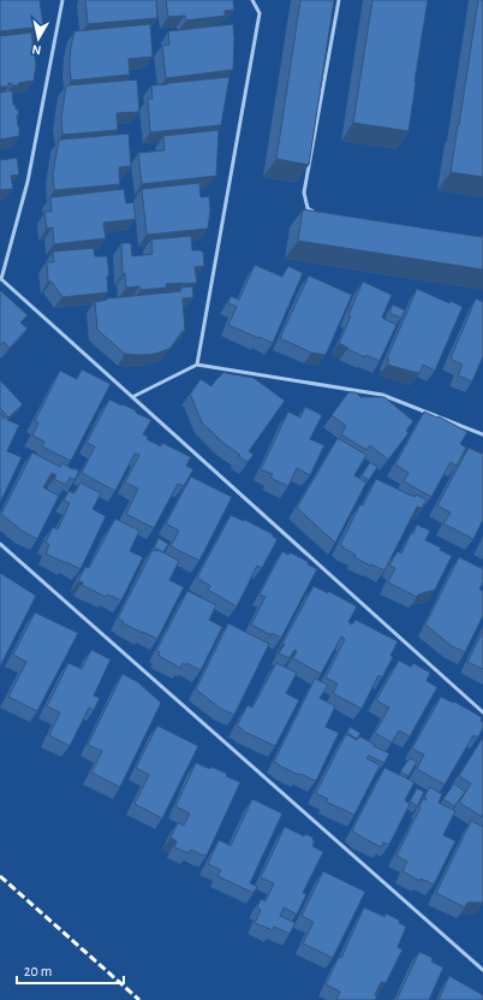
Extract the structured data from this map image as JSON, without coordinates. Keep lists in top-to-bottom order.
{
  "scale_bar": "20 m",
  "north": "bottom"
}
